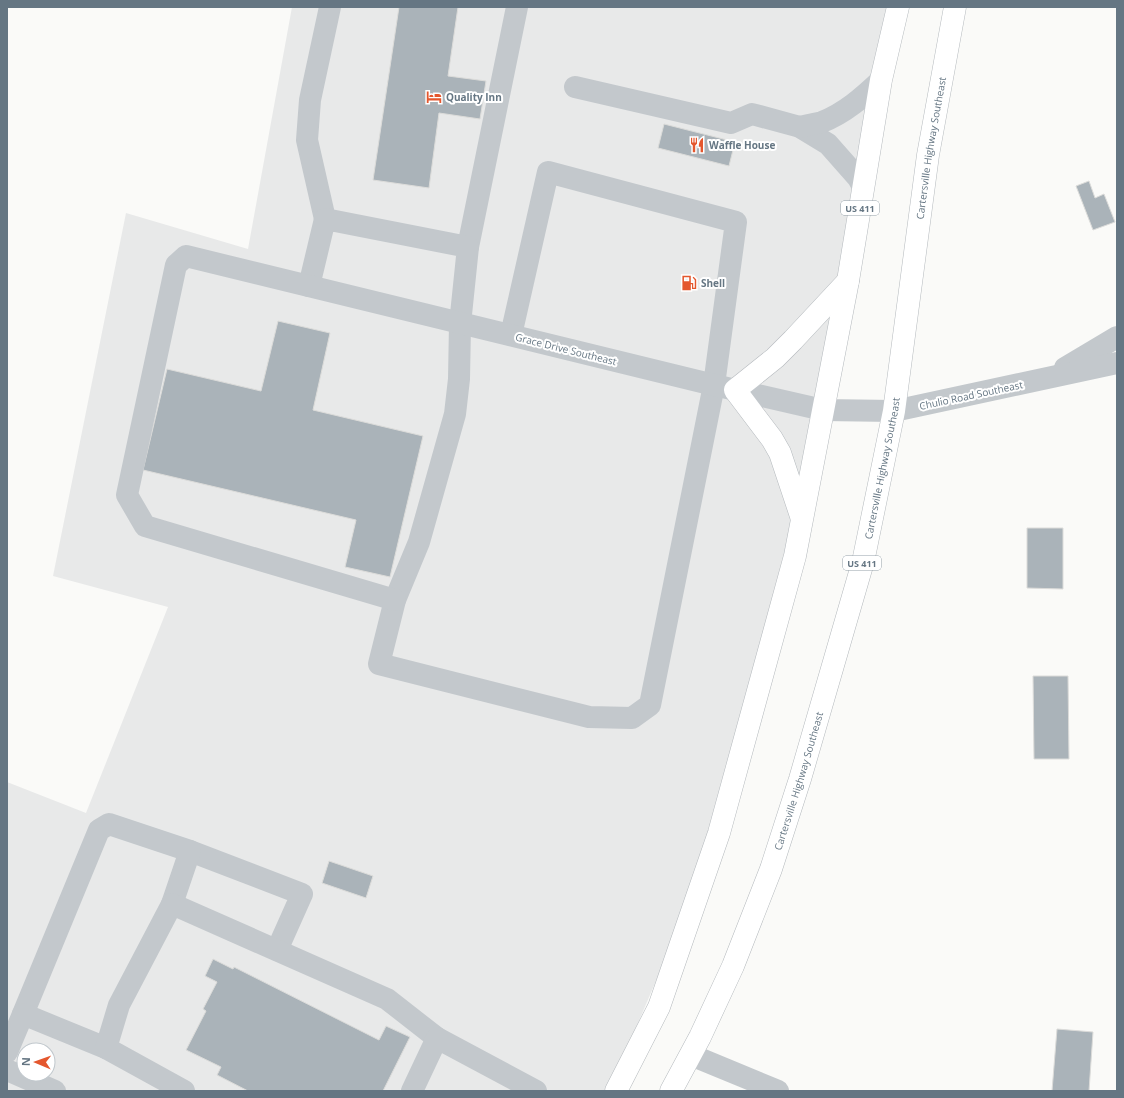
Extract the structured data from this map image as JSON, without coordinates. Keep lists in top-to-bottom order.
{
  "streets": {
    "highway": ["Cartersville Highway Southeast", "US 411"],
    "street": ["Grace Drive Southeast", "Chulio Road Southeast"]
  },
  "crossings": [
    ["Cartersville Highway Southeast", "Chulio Road Southeast"],
    ["US 411", "Grace Drive Southeast"],
    ["US 411", "Chulio Road Southeast"],
    ["Grace Drive Southeast", "Chulio Road Southeast"]
  ],
  "places": {
    "hotel": ["Quality Inn"],
    "restaurant": ["Waffle House"],
    "fuel station": ["Shell"]
  },
  "north": "left"
}
